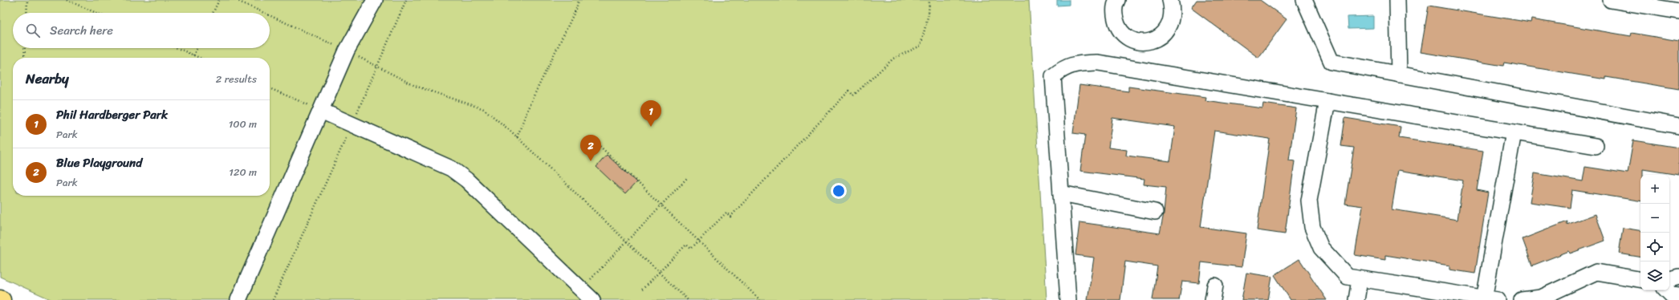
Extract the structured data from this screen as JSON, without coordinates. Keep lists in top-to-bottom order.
{
  "page": {
    "search": "Search here",
    "heading": ["Nearby", "2 results"],
    "list": [
      {
        "mark": "1",
        "name": "Phil Hardberger Park",
        "note": "Park",
        "value": "100 m"
      },
      {
        "mark": "2",
        "name": "Blue Playground",
        "note": "Park",
        "value": "120 m"
      }
    ],
    "pins": ["1", "2"],
    "map_buttons": ["+", "−"]
  }
}
